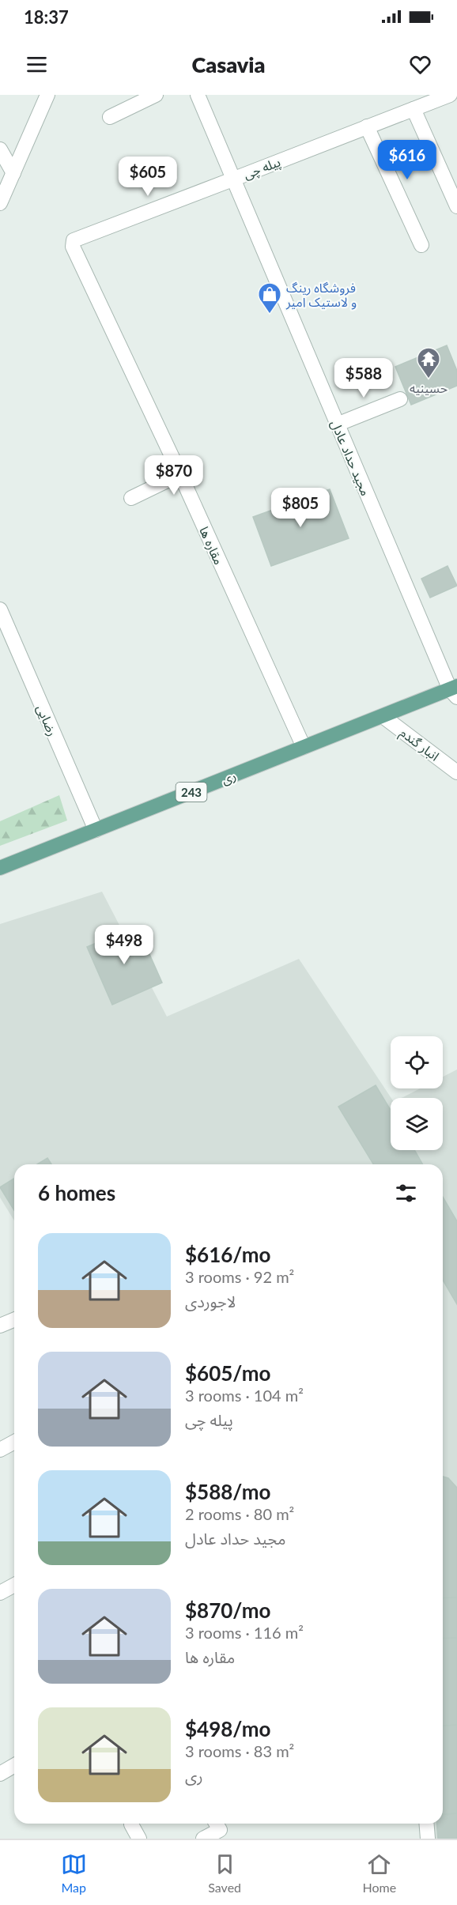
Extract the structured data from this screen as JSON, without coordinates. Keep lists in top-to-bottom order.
{
  "streets": {
    "main road": ["ری", "243"],
    "street": [
      "پیله چی",
      "مجید حداد عادل",
      "مقاره ها",
      "رضایی",
      "انبار گندم"
    ]
  },
  "crossings": [
    ["پیله چی", "مجید حداد عادل"],
    ["پیله چی", "مقاره ها"],
    ["مجید حداد عادل", "ری"],
    ["مقاره ها", "ری"],
    ["رضایی", "ری"],
    ["انبار گندم", "ری"]
  ],
  "places": {
    "shop": ["فروشگاه رینگ و لاستیک امیر"],
    "temple": ["حسینیه"]
  },
  "page": {
    "status": "18:37",
    "header": "Casavia",
    "price": [
      "$616",
      "$605",
      "$588",
      "$870",
      "$805",
      "$498"
    ],
    "heading": "6 homes",
    "list": [
      {
        "name": "$616/mo",
        "note": "3 rooms · 92 m² · لاجوردی"
      },
      {
        "name": "$605/mo",
        "note": "3 rooms · 104 m² · پیله چی"
      },
      {
        "name": "$588/mo",
        "note": "2 rooms · 80 m² · مجید حداد عادل"
      },
      {
        "name": "$870/mo",
        "note": "3 rooms · 116 m² · مقاره ها"
      },
      {
        "name": "$498/mo",
        "note": "3 rooms · 83 m² · ری"
      }
    ],
    "tabs": ["Map", "Saved", "Home"]
  }
}
